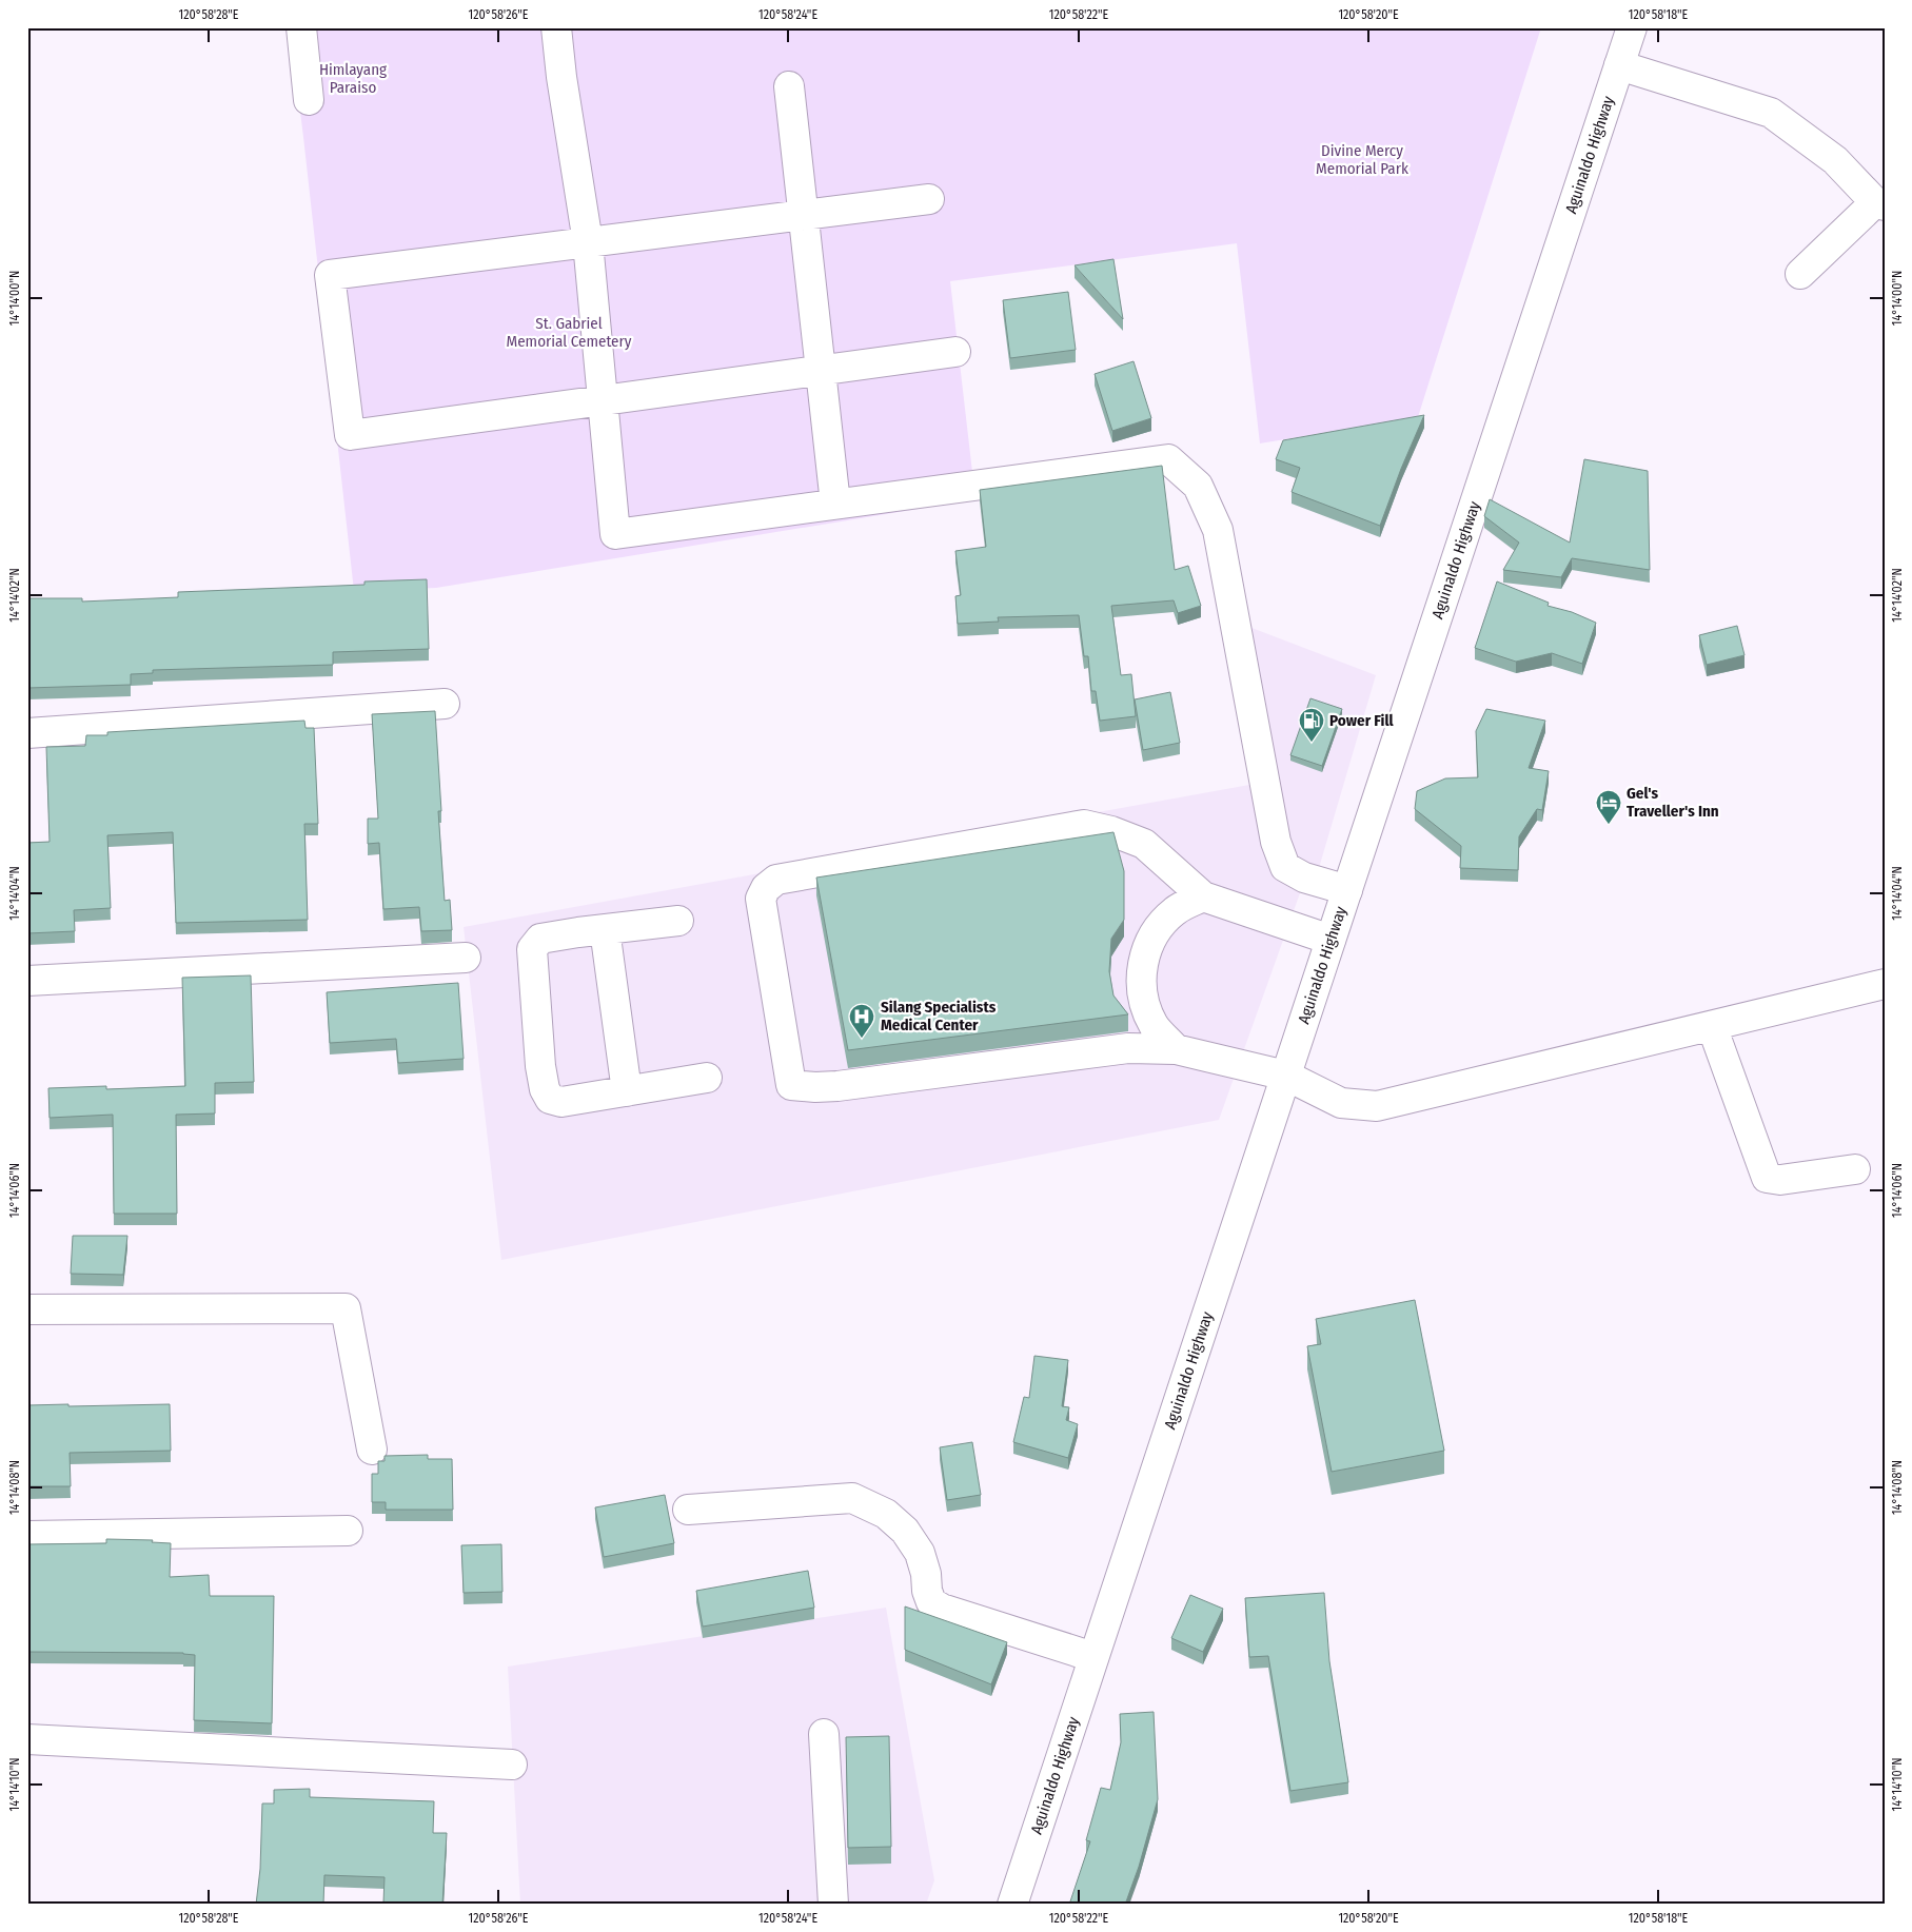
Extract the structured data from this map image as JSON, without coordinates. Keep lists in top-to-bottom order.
{
  "streets": {
    "street": ["Aguinaldo Highway"]
  },
  "parks": ["Himlayang Paraiso", "Divine Mercy Memorial Park", "St. Gabriel Memorial Cemetery"],
  "places": {
    "fuel station": ["Power Fill"],
    "hotel": ["Gel's Traveller's Inn"],
    "hospital": ["Silang Specialists Medical Center"]
  },
  "coordinates": [
    "120°58'28\"E",
    "120°58'26\"E",
    "120°58'24\"E",
    "120°58'22\"E",
    "120°58'20\"E",
    "120°58'18\"E",
    "14°14'00\"N",
    "14°14'02\"N",
    "14°14'04\"N",
    "14°14'06\"N",
    "14°14'08\"N",
    "14°14'10\"N"
  ]
}
